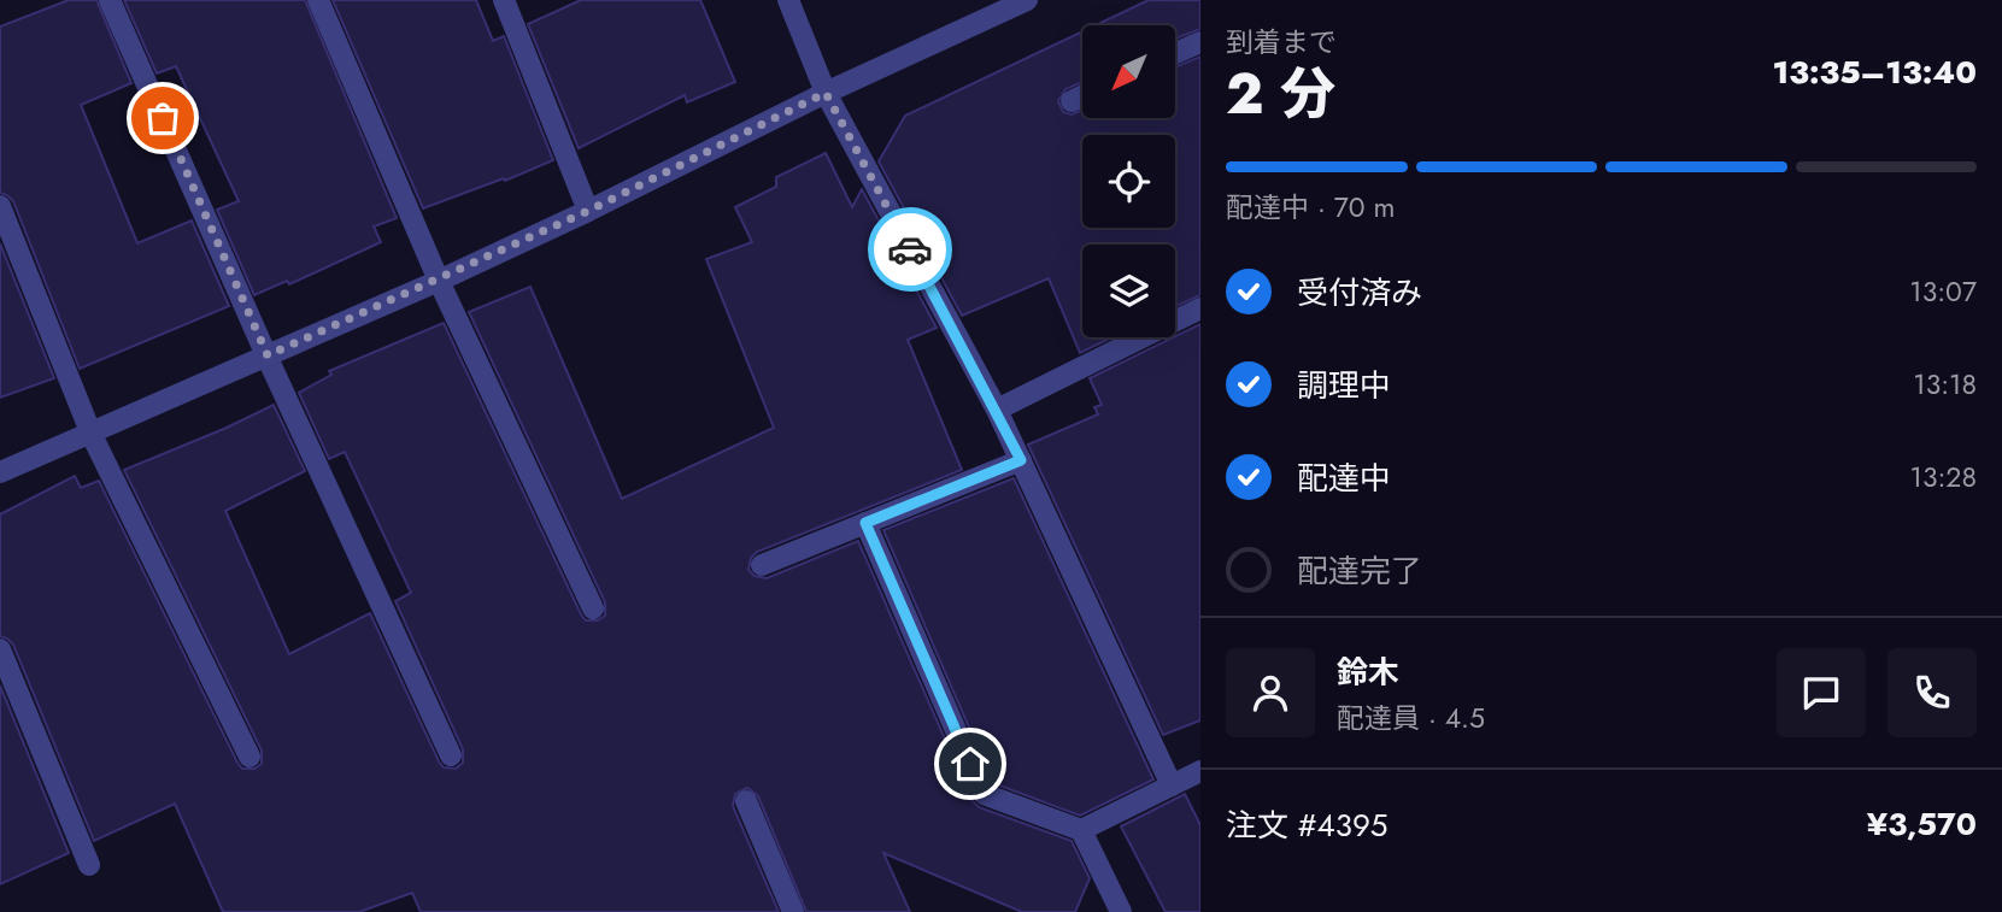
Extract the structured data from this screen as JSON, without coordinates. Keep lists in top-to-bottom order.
{
  "north": "bottom left",
  "page": {
    "heading": ["2 分", "到着まで", "13:35–13:40"],
    "panel": [
      "鈴木",
      "配達員 · 4.5",
      "注文 #4395",
      "¥3,570"
    ],
    "bar": "配達中 · 70 m",
    "list": [
      ["受付済み", "13:07"],
      ["調理中", "13:18"],
      ["配達中", "13:28"],
      "配達完了"
    ]
  }
}
